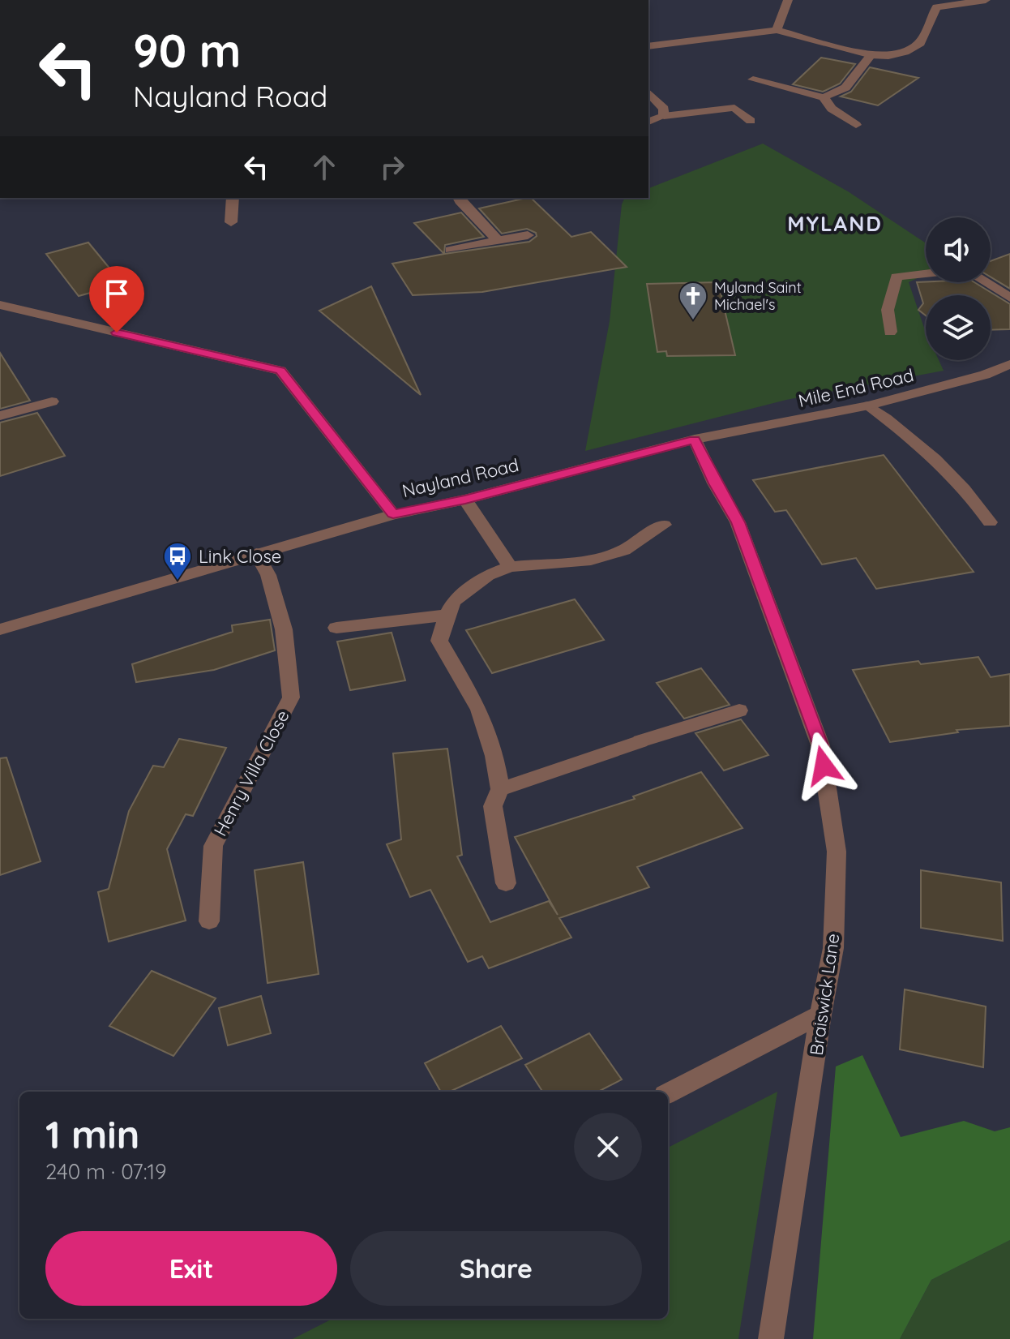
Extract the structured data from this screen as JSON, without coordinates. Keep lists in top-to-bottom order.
{
  "streets": {
    "street": [
      "Mile End Road",
      "Nayland Road",
      "Henry Villa Close",
      "Braiswick Lane"
    ]
  },
  "crossings": [
    ["Mile End Road", "Nayland Road"],
    ["Nayland Road", "Henry Villa Close"],
    ["Nayland Road", "Braiswick Lane"]
  ],
  "districts": ["MYLAND"],
  "places": {
    "church": ["Myland Saint Michael's"],
    "bus stop": ["Link Close"]
  },
  "page": {
    "turn": ["90 m", "Nayland Road"],
    "heading": ["1 min", "240 m · 07:19"],
    "buttons": ["Exit", "Share"]
  }
}
